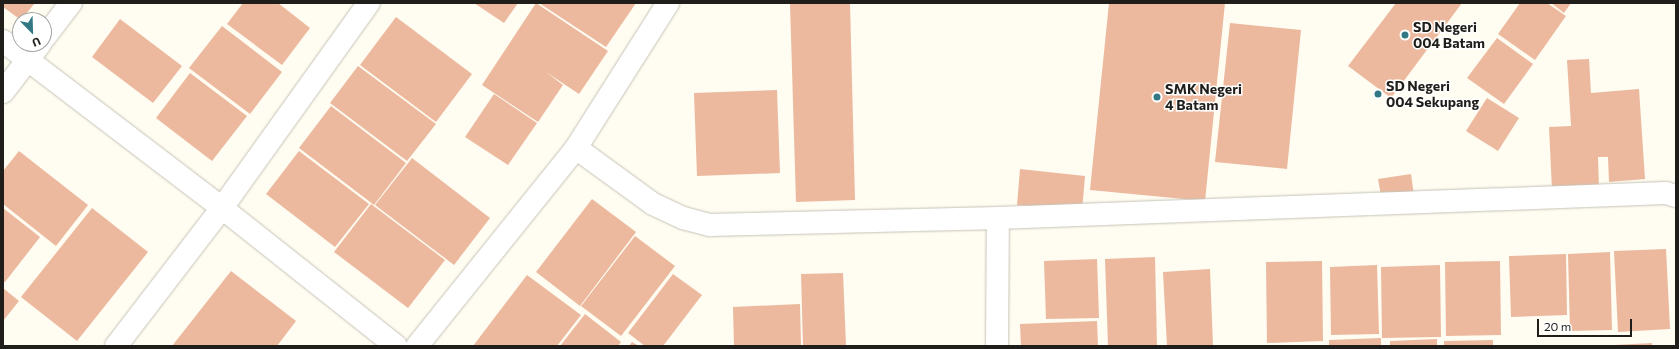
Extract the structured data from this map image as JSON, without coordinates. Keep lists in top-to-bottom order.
{
  "places": ["SD Negeri 004 Batam", "SD Negeri 004 Sekupang", "SMK Negeri 4 Batam"],
  "scale_bar": "20 m",
  "north": "bottom right"
}
